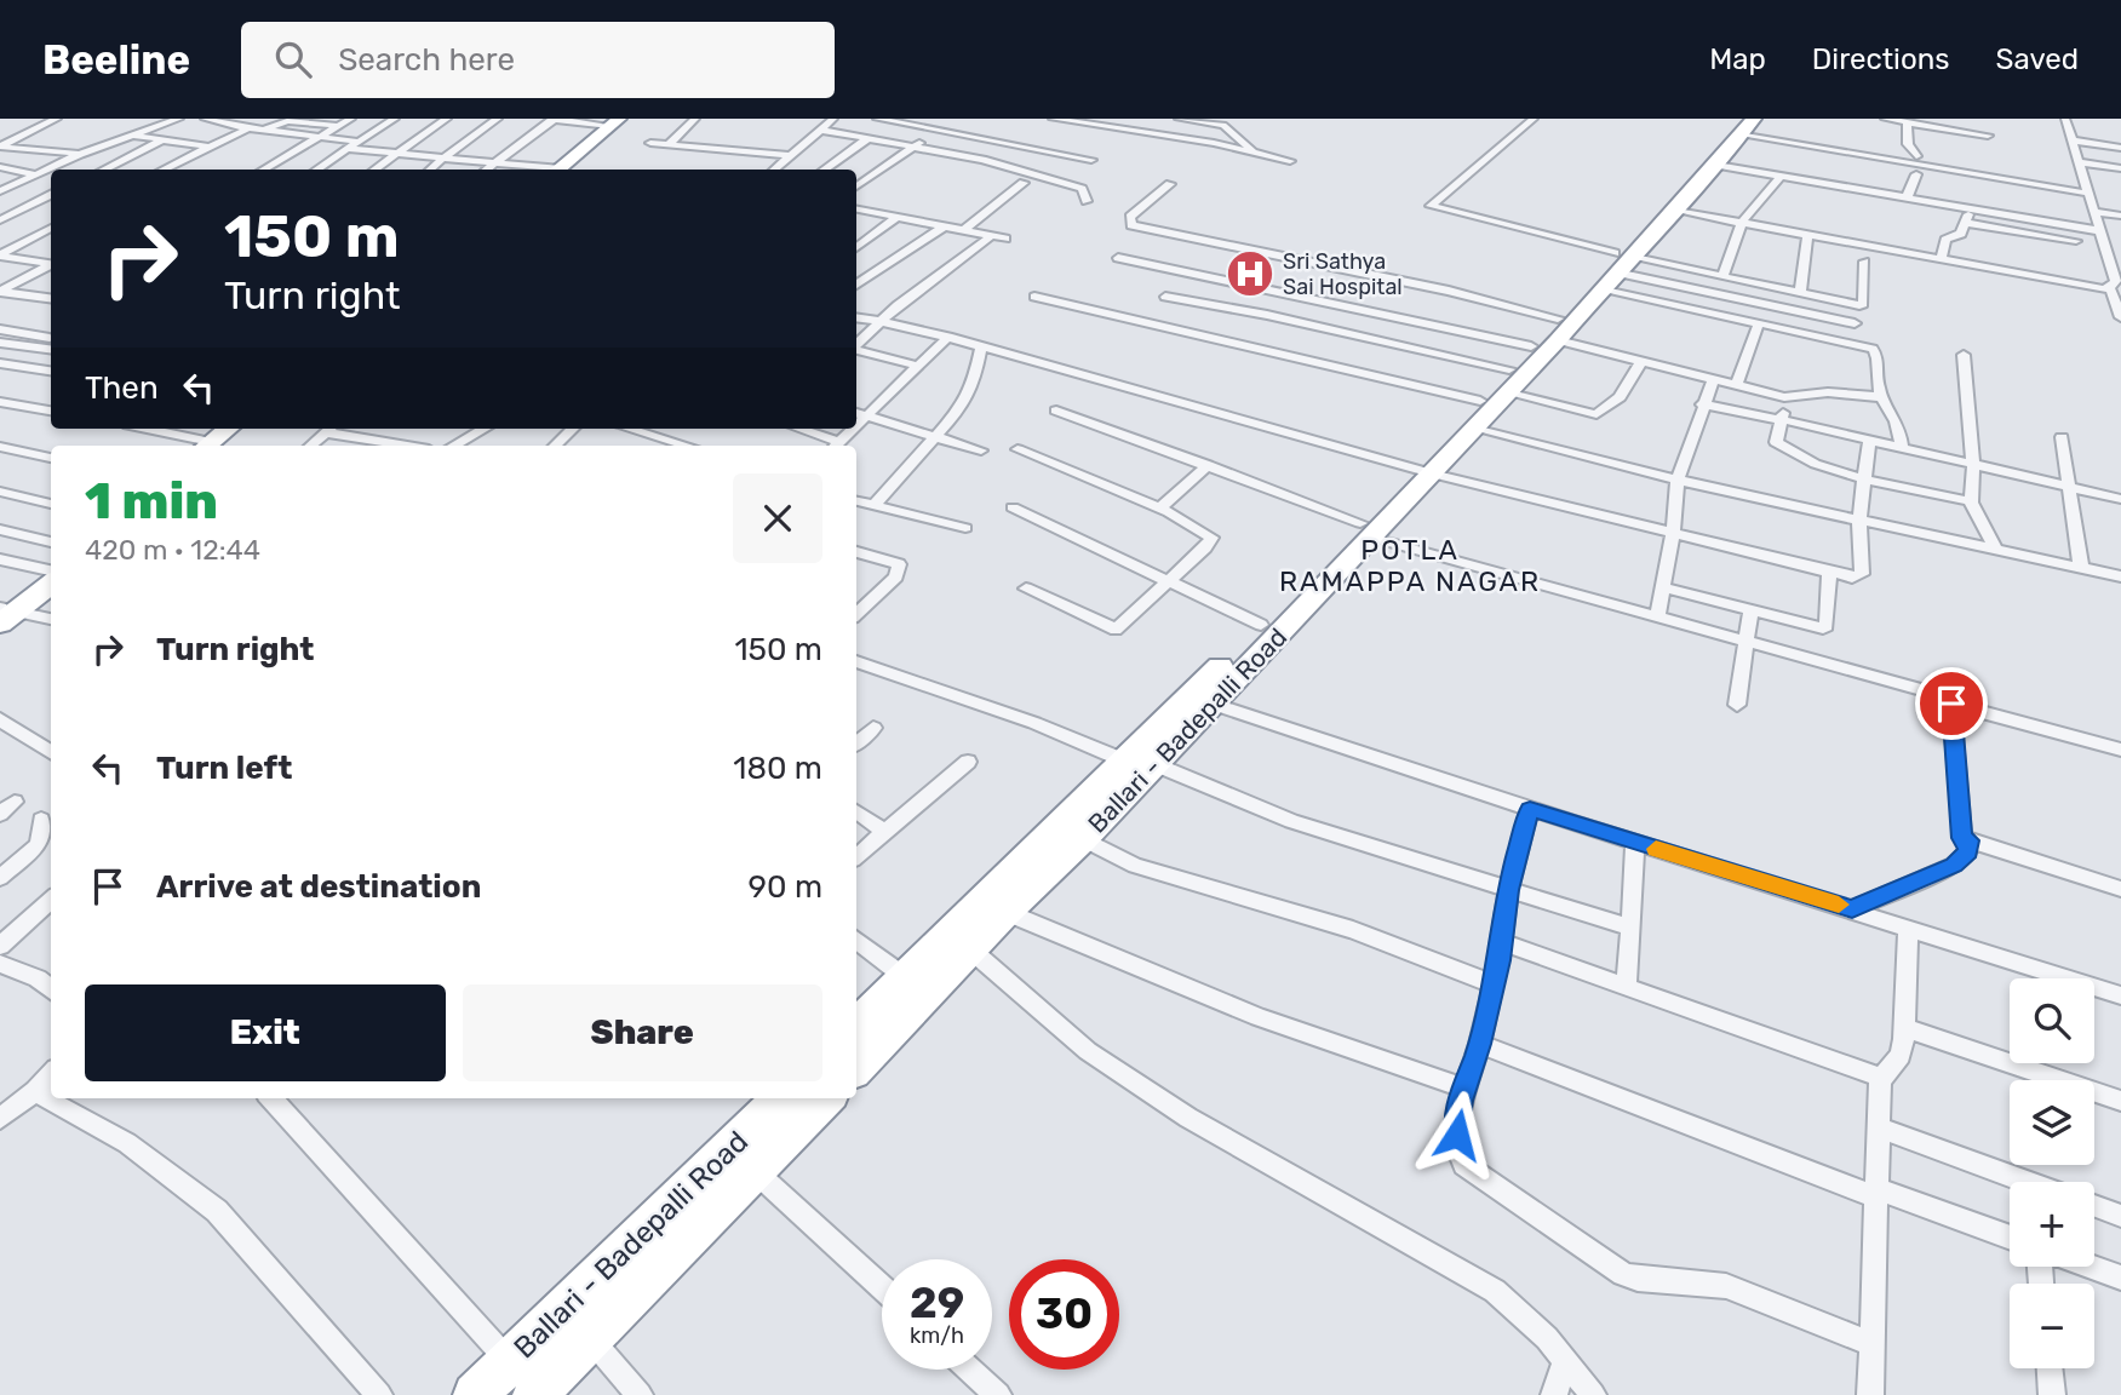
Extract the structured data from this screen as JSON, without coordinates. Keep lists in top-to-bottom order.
{
  "streets": {
    "highway": ["Ballari - Badepalli Road"]
  },
  "districts": ["POTLA RAMAPPA NAGAR"],
  "places": {
    "hospital": ["Sri Sathya Sai Hospital"]
  },
  "page": {
    "header": "Beeline",
    "search": "Search here",
    "nav": ["Map", "Directions", "Saved"],
    "turn": ["150 m", "Turn right"],
    "then": "Then",
    "heading": ["1 min", "420 m · 12:44"],
    "list": [
      {
        "name": "Turn right",
        "value": "150 m"
      },
      {
        "name": "Turn left",
        "value": "180 m"
      },
      {
        "name": "Arrive at destination",
        "value": "90 m"
      }
    ],
    "buttons": ["Exit", "Share"],
    "map_buttons": ["+", "−"],
    "speed": "29 km/h",
    "limit": "30"
  }
}
